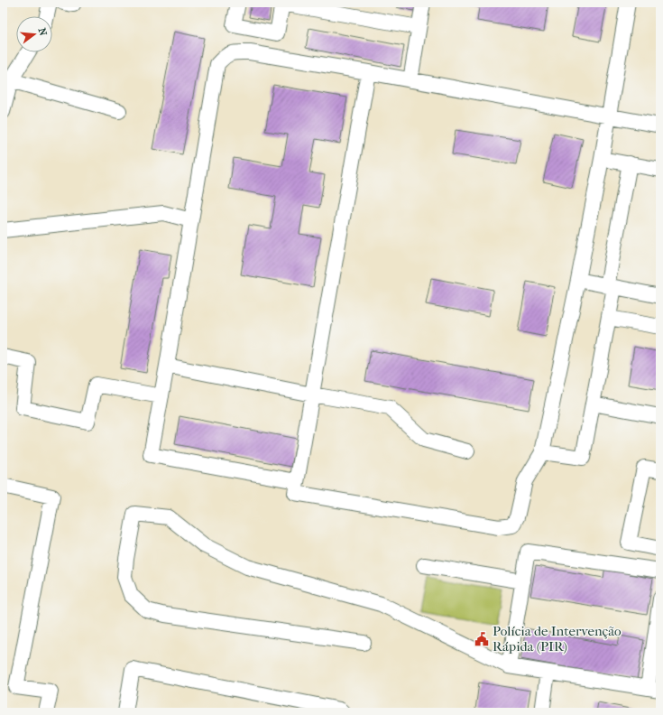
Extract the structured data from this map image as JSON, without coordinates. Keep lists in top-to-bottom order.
{
  "places": {
    "public building": ["Polícia de Intervenção Rápida (PIR)"]
  },
  "north": "right"
}
